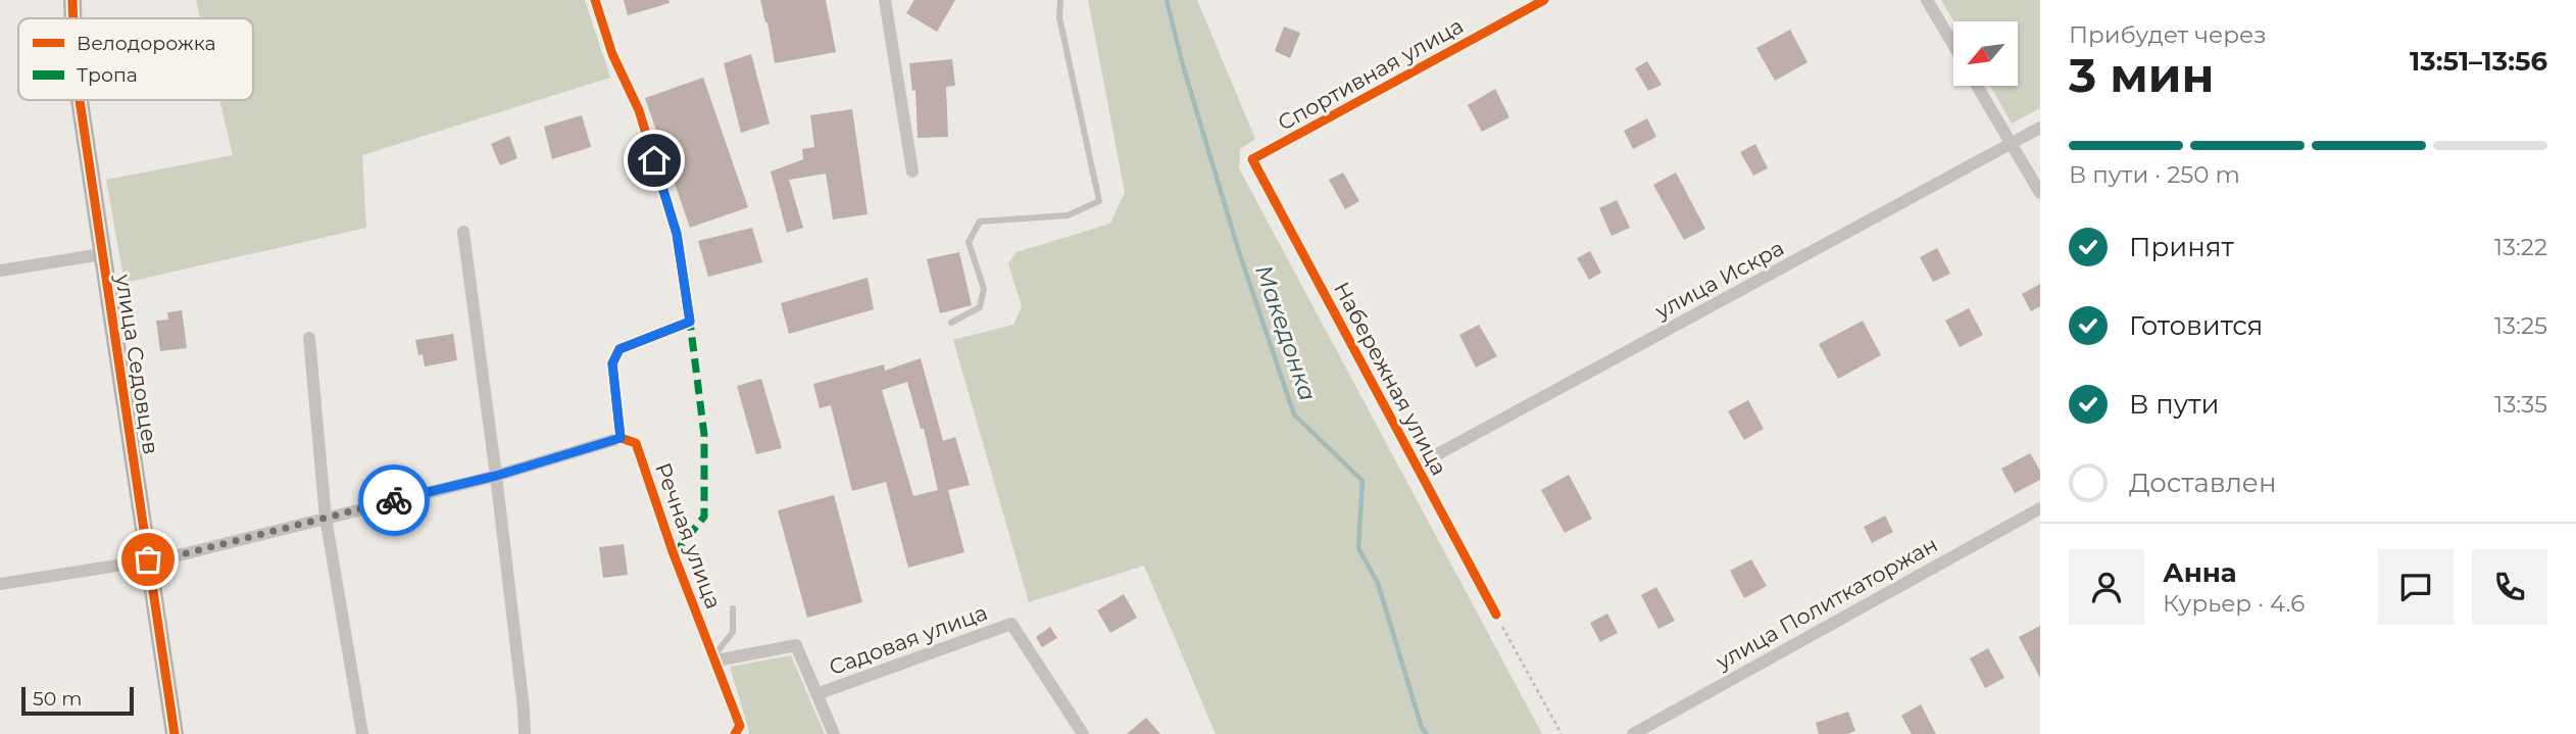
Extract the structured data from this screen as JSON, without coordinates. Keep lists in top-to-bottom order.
{
  "streets": {
    "street": [
      "Спортивная улица",
      "улица Искра",
      "улица Седовцев",
      "Набережная улица",
      "Речная улица",
      "улица Политкаторжан",
      "Садовая улица"
    ]
  },
  "crossings": [
    ["Спортивная улица", "Набережная улица"],
    ["улица Искра", "Набережная улица"]
  ],
  "water": ["Македонка"],
  "legend": ["Велодорожка", "Тропа"],
  "scale_bar": "50 m",
  "north": "bottom left",
  "page": {
    "heading": ["3 мин", "Прибудет через", "13:51–13:56"],
    "panel": ["Анна", "Курьер · 4.6"],
    "bar": "В пути · 250 m",
    "list": [
      ["Принят", "13:22"],
      ["Готовится", "13:25"],
      ["В пути", "13:35"],
      "Доставлен"
    ],
    "scale": "50 m"
  }
}
